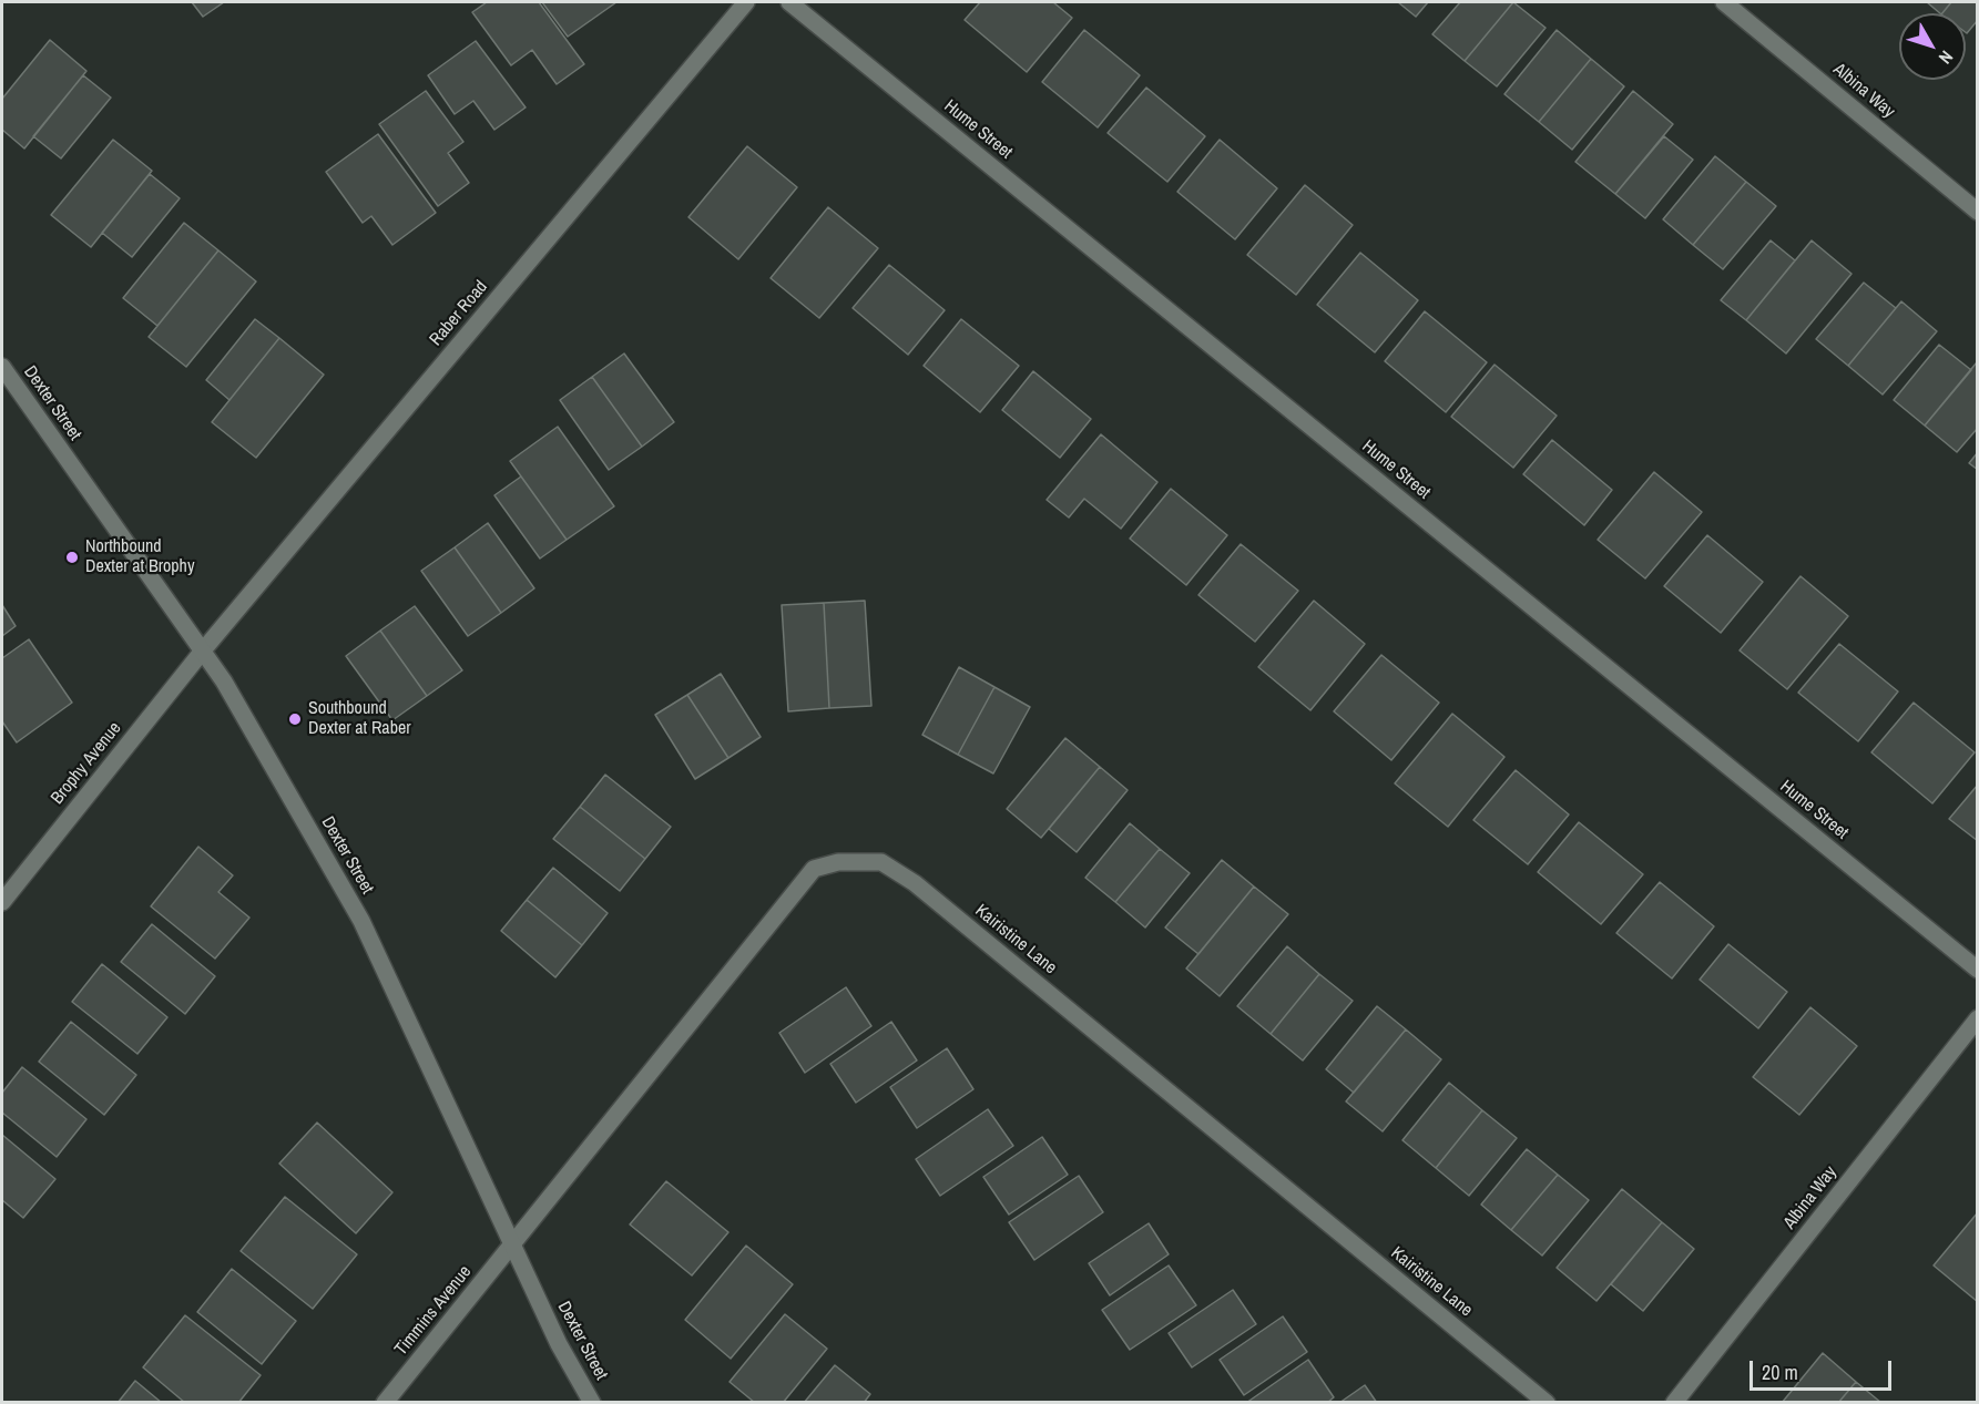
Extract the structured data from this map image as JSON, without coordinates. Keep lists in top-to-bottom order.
{
  "streets": {
    "street": [
      "Albina Way",
      "Hume Street",
      "Raber Road",
      "Dexter Street",
      "Brophy Avenue",
      "Kairistine Lane",
      "Timmins Avenue"
    ]
  },
  "crossings": [
    ["Raber Road", "Dexter Street"],
    ["Raber Road", "Brophy Avenue"],
    ["Dexter Street", "Brophy Avenue"],
    ["Dexter Street", "Kairistine Lane"],
    ["Dexter Street", "Timmins Avenue"],
    ["Kairistine Lane", "Timmins Avenue"]
  ],
  "places": ["Northbound Dexter at Brophy", "Southbound Dexter at Raber"],
  "scale_bar": "20 m",
  "north": "bottom right"
}
